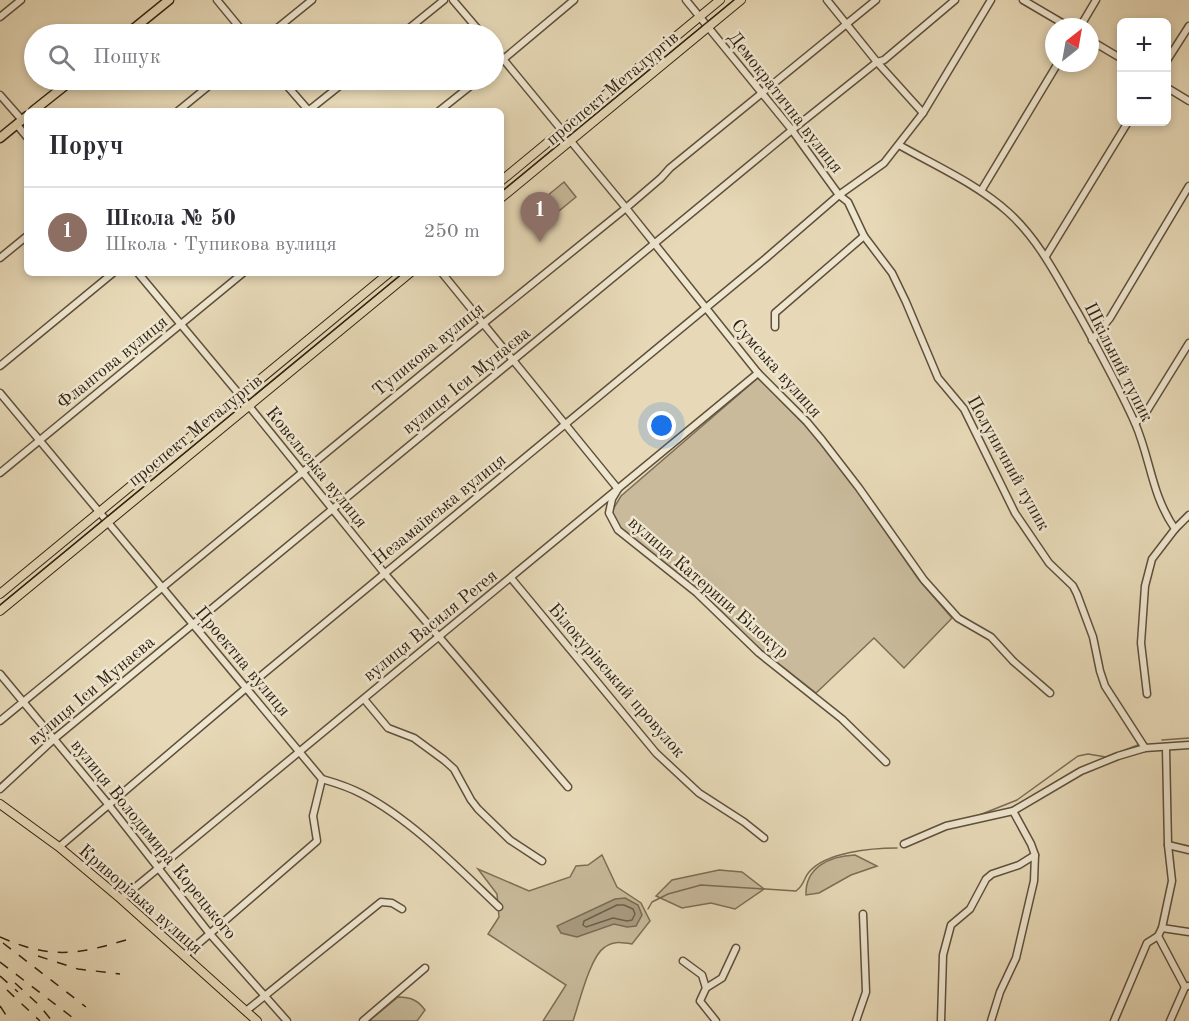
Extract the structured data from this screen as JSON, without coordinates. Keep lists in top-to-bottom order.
{
  "streets": {
    "main road": ["проспект Металургів", "Криворізька вулиця"],
    "street": [
      "Демократична вулиця",
      "Тупикова вулиця",
      "Флангова вулиця",
      "Шкільний тупик",
      "Сумська вулиця",
      "вулиця Іси Мунаєва",
      "Полуничний тупик",
      "Ковельська вулиця",
      "Незамаївська вулиця",
      "вулиця Катерини Білокур",
      "вулиця Василя Регея",
      "Проектна вулиця",
      "Білокурівський провулок",
      "вулиця Володимира Корецького"
    ]
  },
  "crossings": [
    ["проспект Металургів", "Демократична вулиця"],
    ["проспект Металургів", "Сумська вулиця"],
    ["проспект Металургів", "Ковельська вулиця"],
    ["проспект Металургів", "Проектна вулиця"],
    ["Демократична вулиця", "Тупикова вулиця"],
    ["Демократична вулиця", "вулиця Іси Мунаєва"],
    ["Демократична вулиця", "Полуничний тупик"],
    ["Демократична вулиця", "Незамаївська вулиця"],
    ["Тупикова вулиця", "Сумська вулиця"],
    ["Тупикова вулиця", "Ковельська вулиця"],
    ["Тупикова вулиця", "Проектна вулиця"],
    ["Тупикова вулиця", "вулиця Володимира Корецького"],
    ["Флангова вулиця", "Ковельська вулиця"],
    ["Флангова вулиця", "Проектна вулиця"],
    ["Шкільний тупик", "Незамаївська вулиця"],
    ["Сумська вулиця", "вулиця Іси Мунаєва"],
    ["Сумська вулиця", "Незамаївська вулиця"],
    ["Сумська вулиця", "вулиця Василя Регея"],
    ["вулиця Іси Мунаєва", "Ковельська вулиця"],
    ["вулиця Іси Мунаєва", "Проектна вулиця"],
    ["вулиця Іси Мунаєва", "вулиця Володимира Корецького"],
    ["Полуничний тупик", "Незамаївська вулиця"],
    ["Ковельська вулиця", "Незамаївська вулиця"],
    ["Ковельська вулиця", "вулиця Василя Регея"],
    ["Незамаївська вулиця", "Проектна вулиця"],
    ["Незамаївська вулиця", "вулиця Володимира Корецького"],
    ["Незамаївська вулиця", "Криворізька вулиця"],
    ["вулиця Катерини Білокур", "вулиця Василя Регея"],
    ["вулиця Василя Регея", "Проектна вулиця"],
    ["вулиця Василя Регея", "Білокурівський провулок"],
    ["вулиця Василя Регея", "вулиця Володимира Корецького"],
    ["вулиця Василя Регея", "Криворізька вулиця"]
  ],
  "north": "top right",
  "page": {
    "map_buttons": ["+", "−"],
    "search": "Пошук",
    "heading": "Поруч",
    "list": [
      {
        "mark": "1",
        "name": "Школа № 50",
        "note": "Школа · Тупикова вулиця",
        "value": "250 m"
      }
    ],
    "pins": "1"
  }
}
